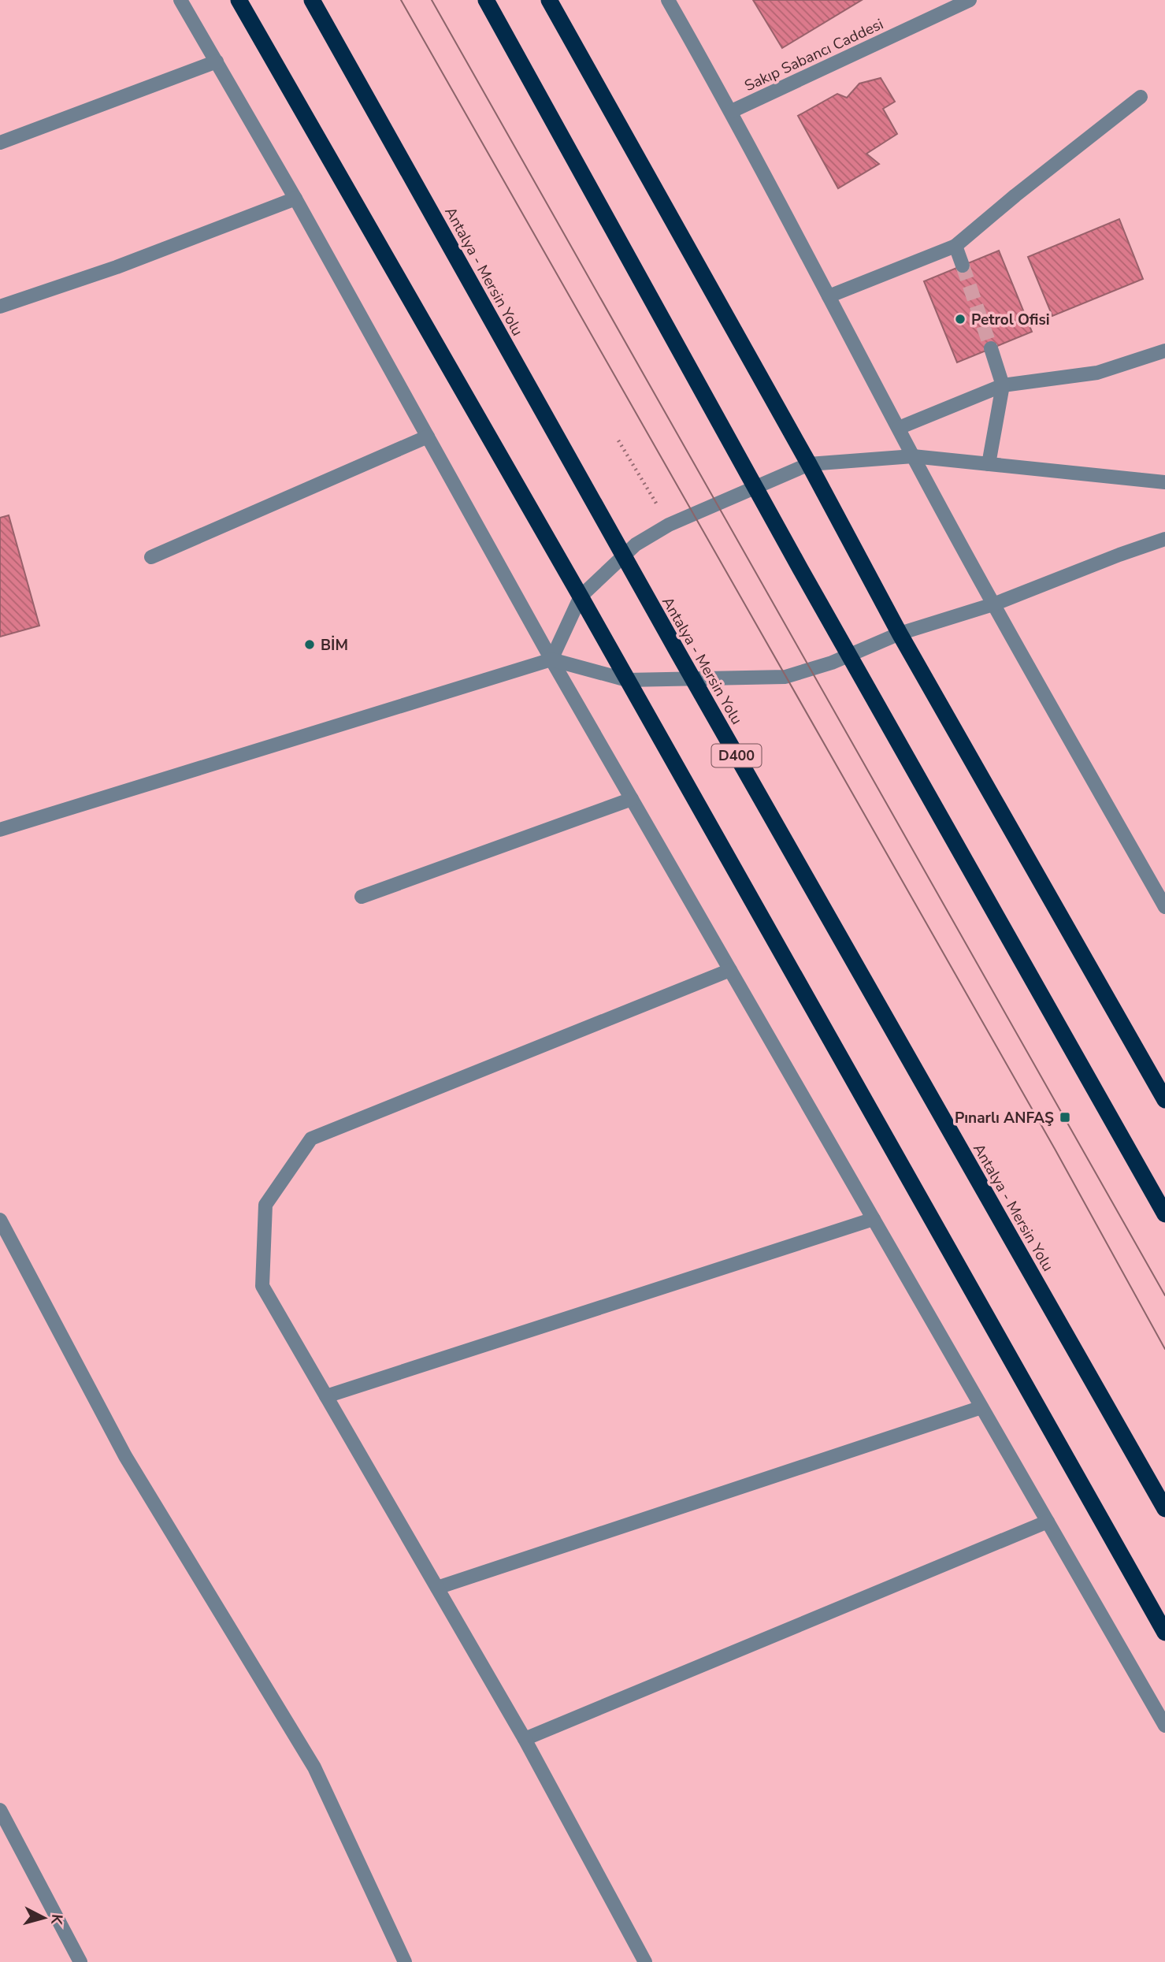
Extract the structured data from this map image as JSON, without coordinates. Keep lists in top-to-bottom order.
{
  "streets": {
    "highway": ["Antalya - Mersin Yolu", "D400"],
    "street": ["Sakıp Sabancı Caddesi"]
  },
  "places": {
    "other": ["Petrol Ofisi", "BİM"],
    "transit": ["Pınarlı ANFAŞ"]
  },
  "north": "right"
}
